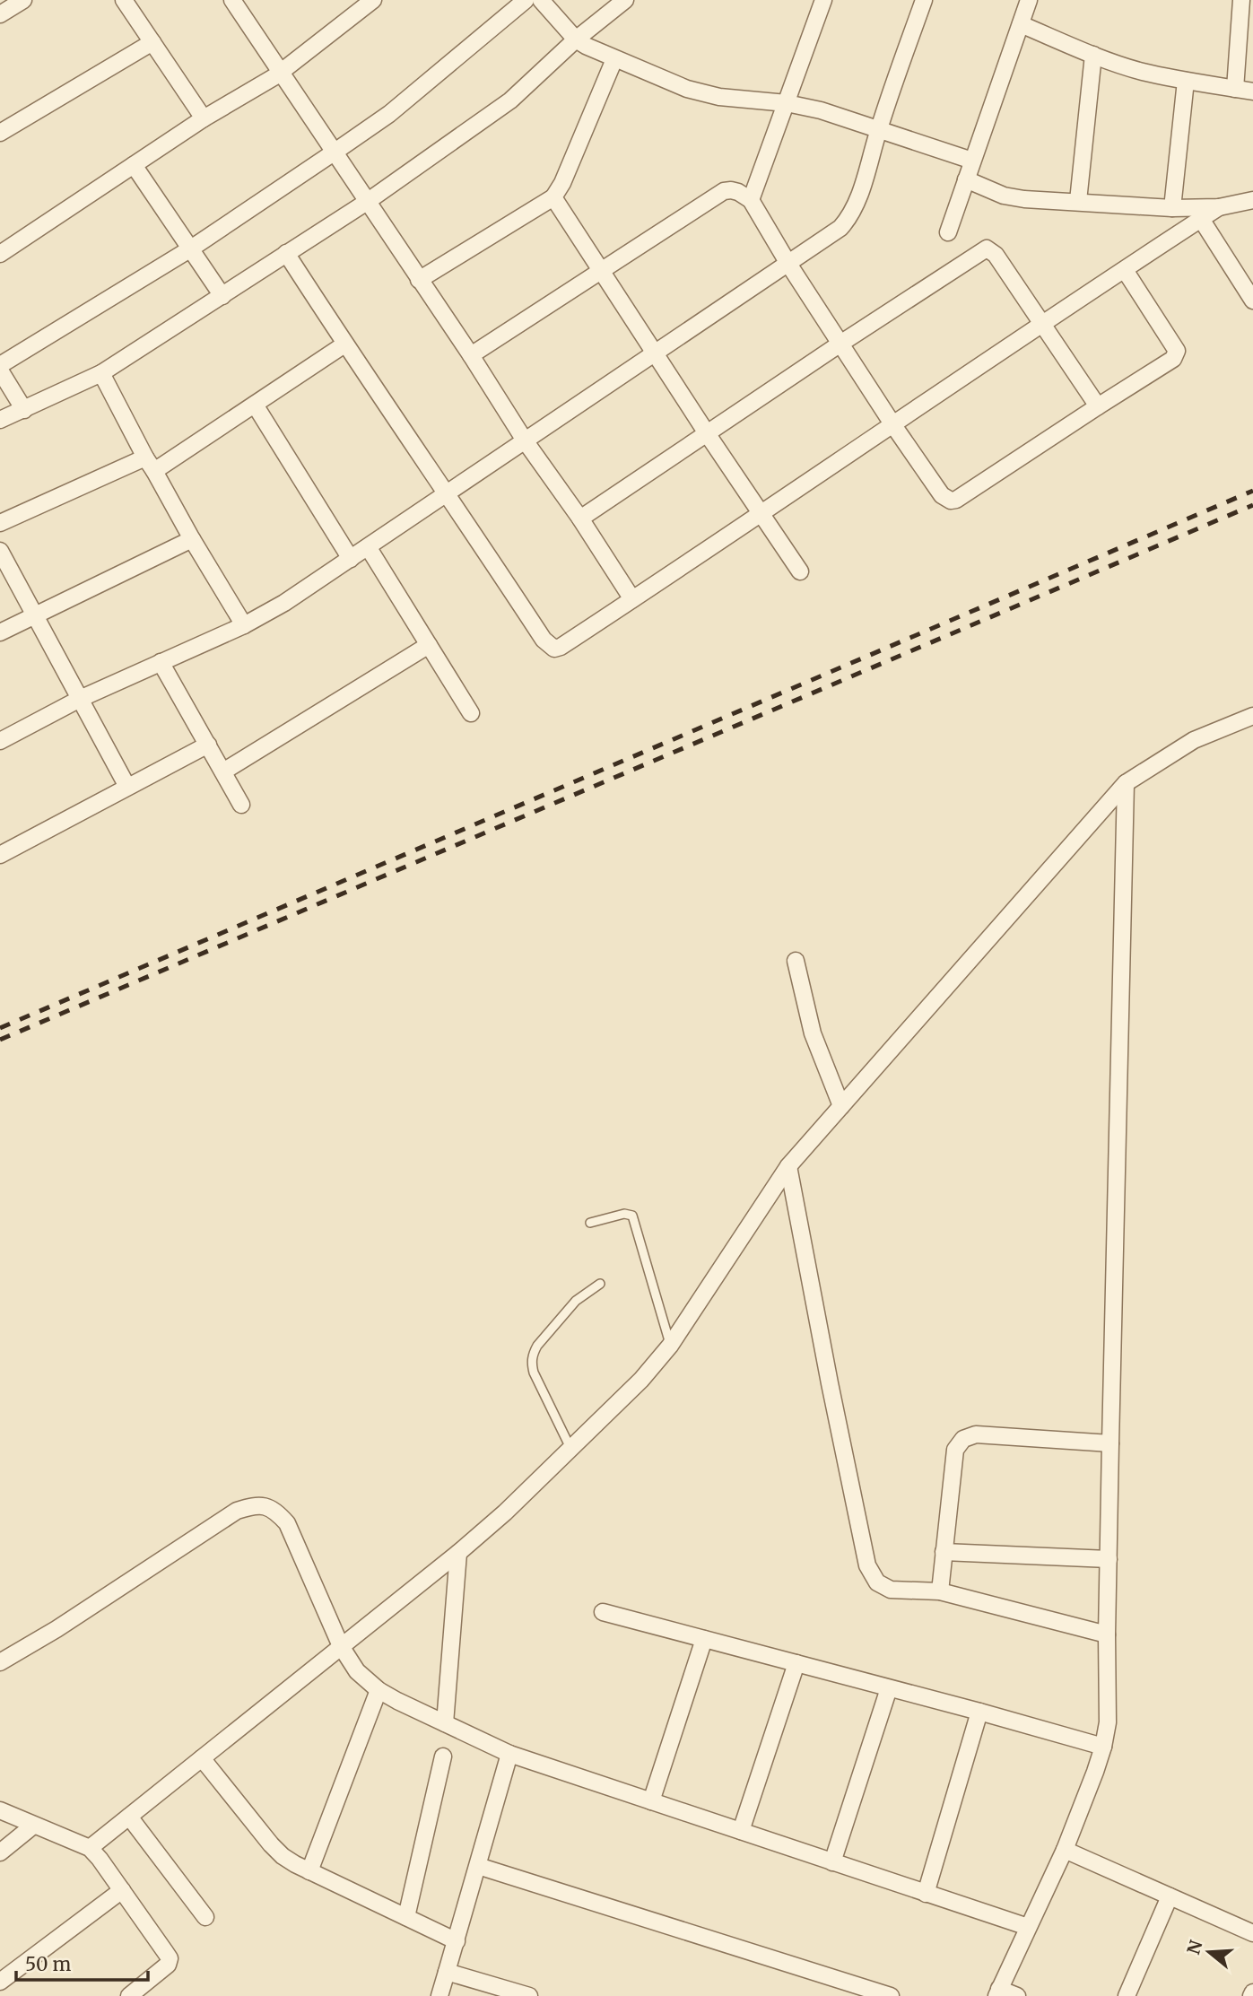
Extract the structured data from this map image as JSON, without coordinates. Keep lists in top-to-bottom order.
{
  "scale_bar": "50 m",
  "north": "left"
}
